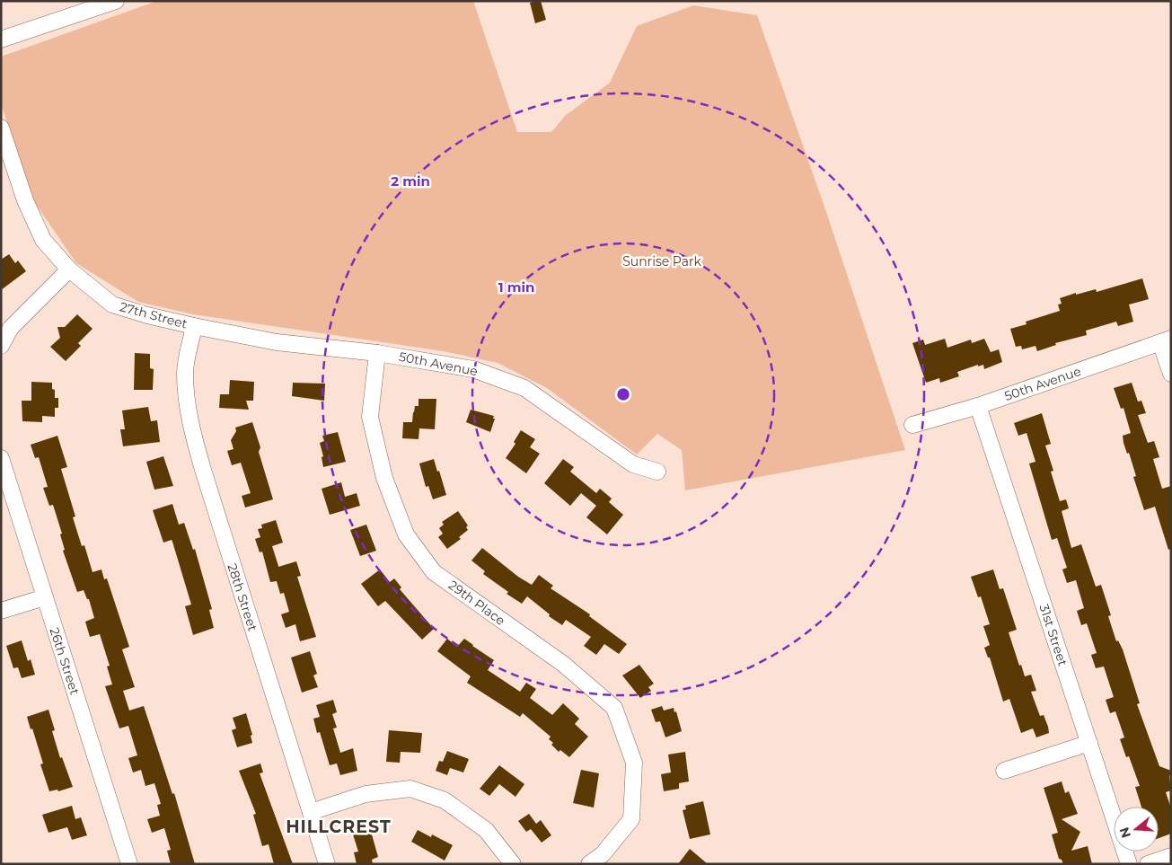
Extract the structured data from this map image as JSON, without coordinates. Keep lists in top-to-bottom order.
{
  "streets": {
    "street": [
      "27th Street",
      "50th Avenue",
      "28th Street",
      "29th Place",
      "31st Street",
      "26th Street"
    ]
  },
  "crossings": [
    ["27th Street", "50th Avenue"],
    ["27th Street", "28th Street"],
    ["50th Avenue", "28th Street"],
    ["50th Avenue", "29th Place"],
    ["50th Avenue", "31st Street"]
  ],
  "districts": ["HILLCREST"],
  "parks": ["Sunrise Park"],
  "north": "left",
  "rings": ["2 min", "1 min"]
}
